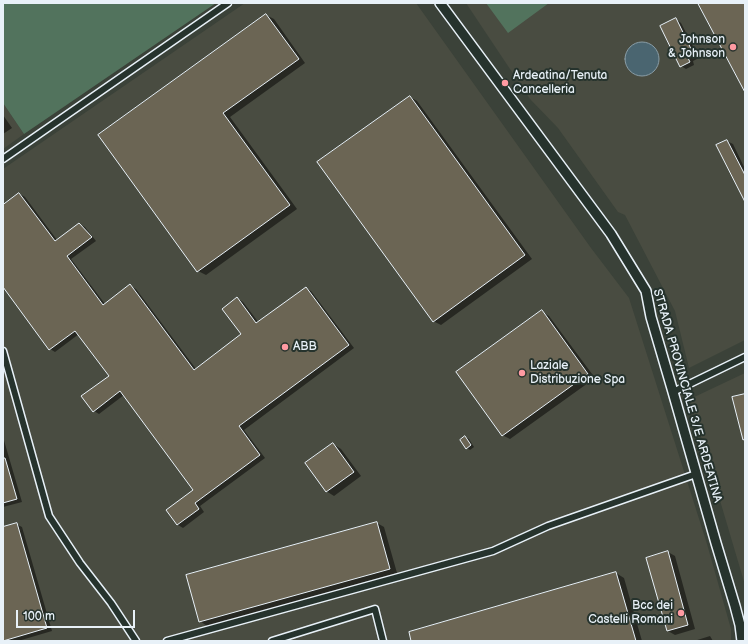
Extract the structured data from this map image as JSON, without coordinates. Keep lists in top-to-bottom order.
{
  "streets": {
    "main road": ["STRADA PROVINCIALE 3/E ARDEATINA"]
  },
  "places": [
    "Johnson & Johnson",
    "Ardeatina/Tenuta Cancelleria",
    "ABB",
    "Laziale Distribuzione Spa",
    "Bcc dei Castelli Romani"
  ],
  "scale_bar": "100 m"
}
